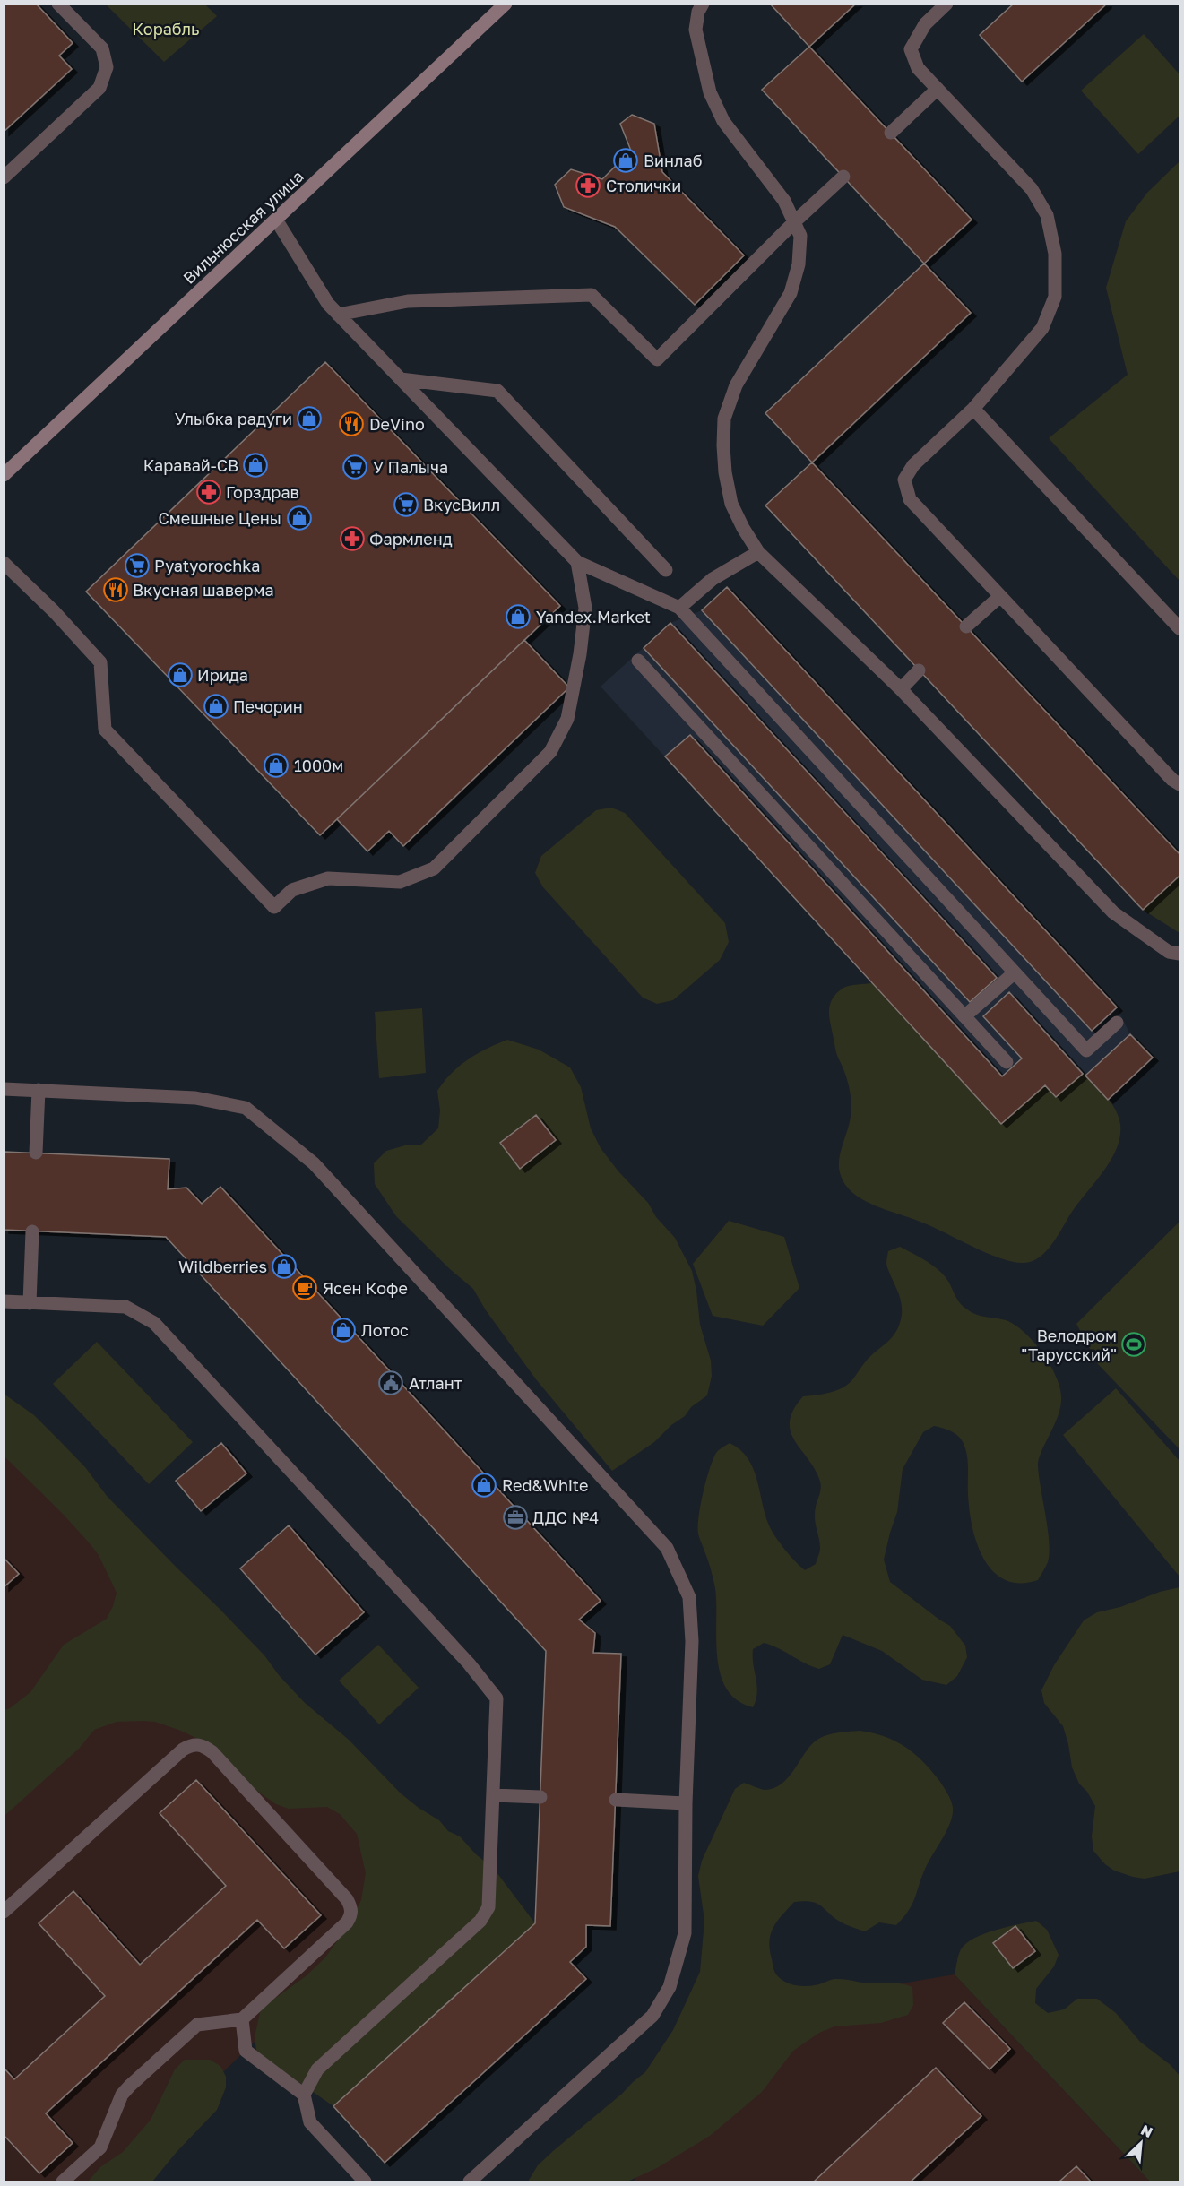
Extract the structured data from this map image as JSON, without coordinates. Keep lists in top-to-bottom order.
{
  "streets": {
    "street": ["Вильнюсская улица"]
  },
  "parks": ["Корабль"],
  "places": {
    "shop": [
      "Винлаб",
      "Улыбка радуги",
      "Каравай-СВ",
      "Смешные Цены",
      "Yandex.Market",
      "Ирида",
      "Печорин",
      "1000м",
      "Wildberries",
      "Лотос",
      "Red&White"
    ],
    "pharmacy": ["Столички", "Горздрав", "Фармленд"],
    "restaurant": ["DeVino", "Вкусная шаверма"],
    "supermarket": ["У Палыча", "ВкусВилл", "Pyatyorochka"],
    "cafe": ["Ясен Кофе"],
    "sports": ["Велодром \"Тарусский\""],
    "public building": ["Атлант"],
    "office": ["ДДС №4"]
  },
  "north": "top right"
}
